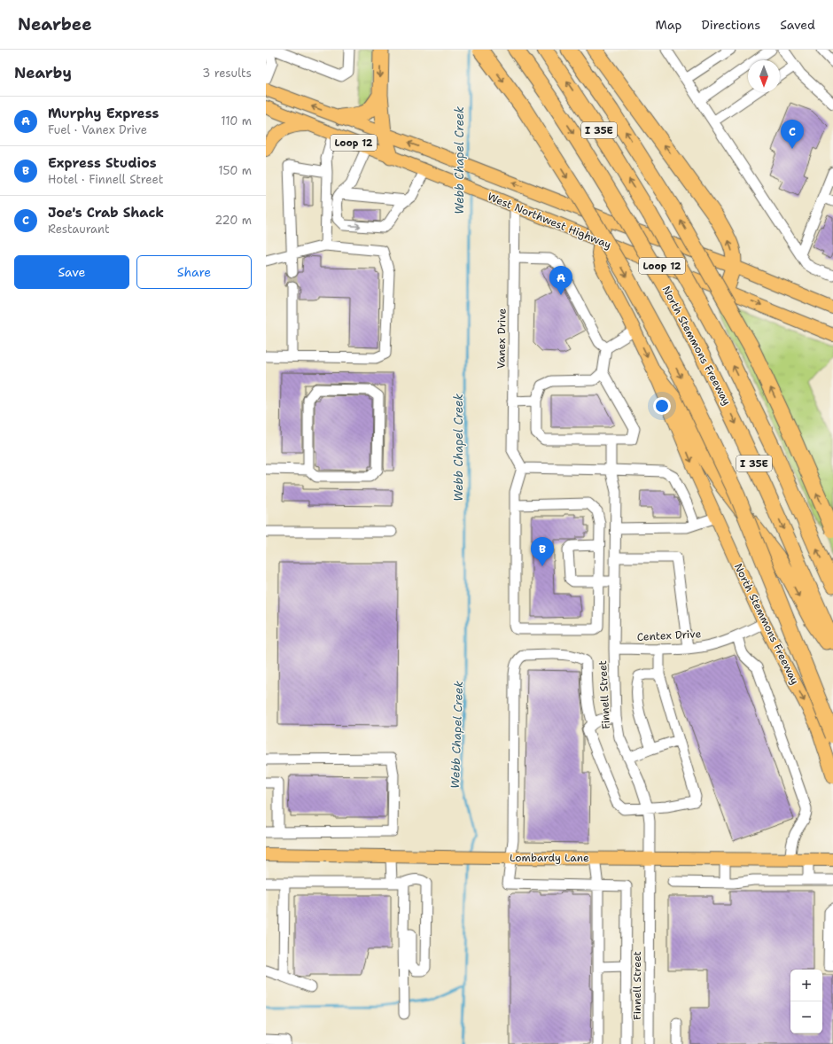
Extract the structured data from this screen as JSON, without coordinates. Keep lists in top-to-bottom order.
{
  "streets": {
    "highway": ["I 35E", "North Stemmons Freeway"],
    "main road": ["Loop 12", "West Northwest Highway", "Lombardy Lane"],
    "street": ["Vanex Drive", "Centex Drive", "Finnell Street"]
  },
  "crossings": [
    ["West Northwest Highway", "Vanex Drive"],
    ["West Northwest Highway", "North Stemmons Freeway"],
    ["North Stemmons Freeway", "Centex Drive"],
    ["Centex Drive", "Finnell Street"],
    ["Finnell Street", "Lombardy Lane"]
  ],
  "water": ["Webb Chapel Creek"],
  "north": "bottom",
  "page": {
    "header": "Nearbee",
    "nav": ["Map", "Directions", "Saved"],
    "heading": ["Nearby", "3 results"],
    "list": [
      {
        "mark": "A",
        "name": "Murphy Express",
        "note": "Fuel · Vanex Drive",
        "value": "110 m"
      },
      {
        "mark": "B",
        "name": "Express Studios",
        "note": "Hotel · Finnell Street",
        "value": "150 m"
      },
      {
        "mark": "C",
        "name": "Joe's Crab Shack",
        "note": "Restaurant",
        "value": "220 m"
      }
    ],
    "pins": ["C", "A", "B"],
    "buttons": ["Save", "Share"],
    "map_buttons": ["+", "−"]
  }
}
